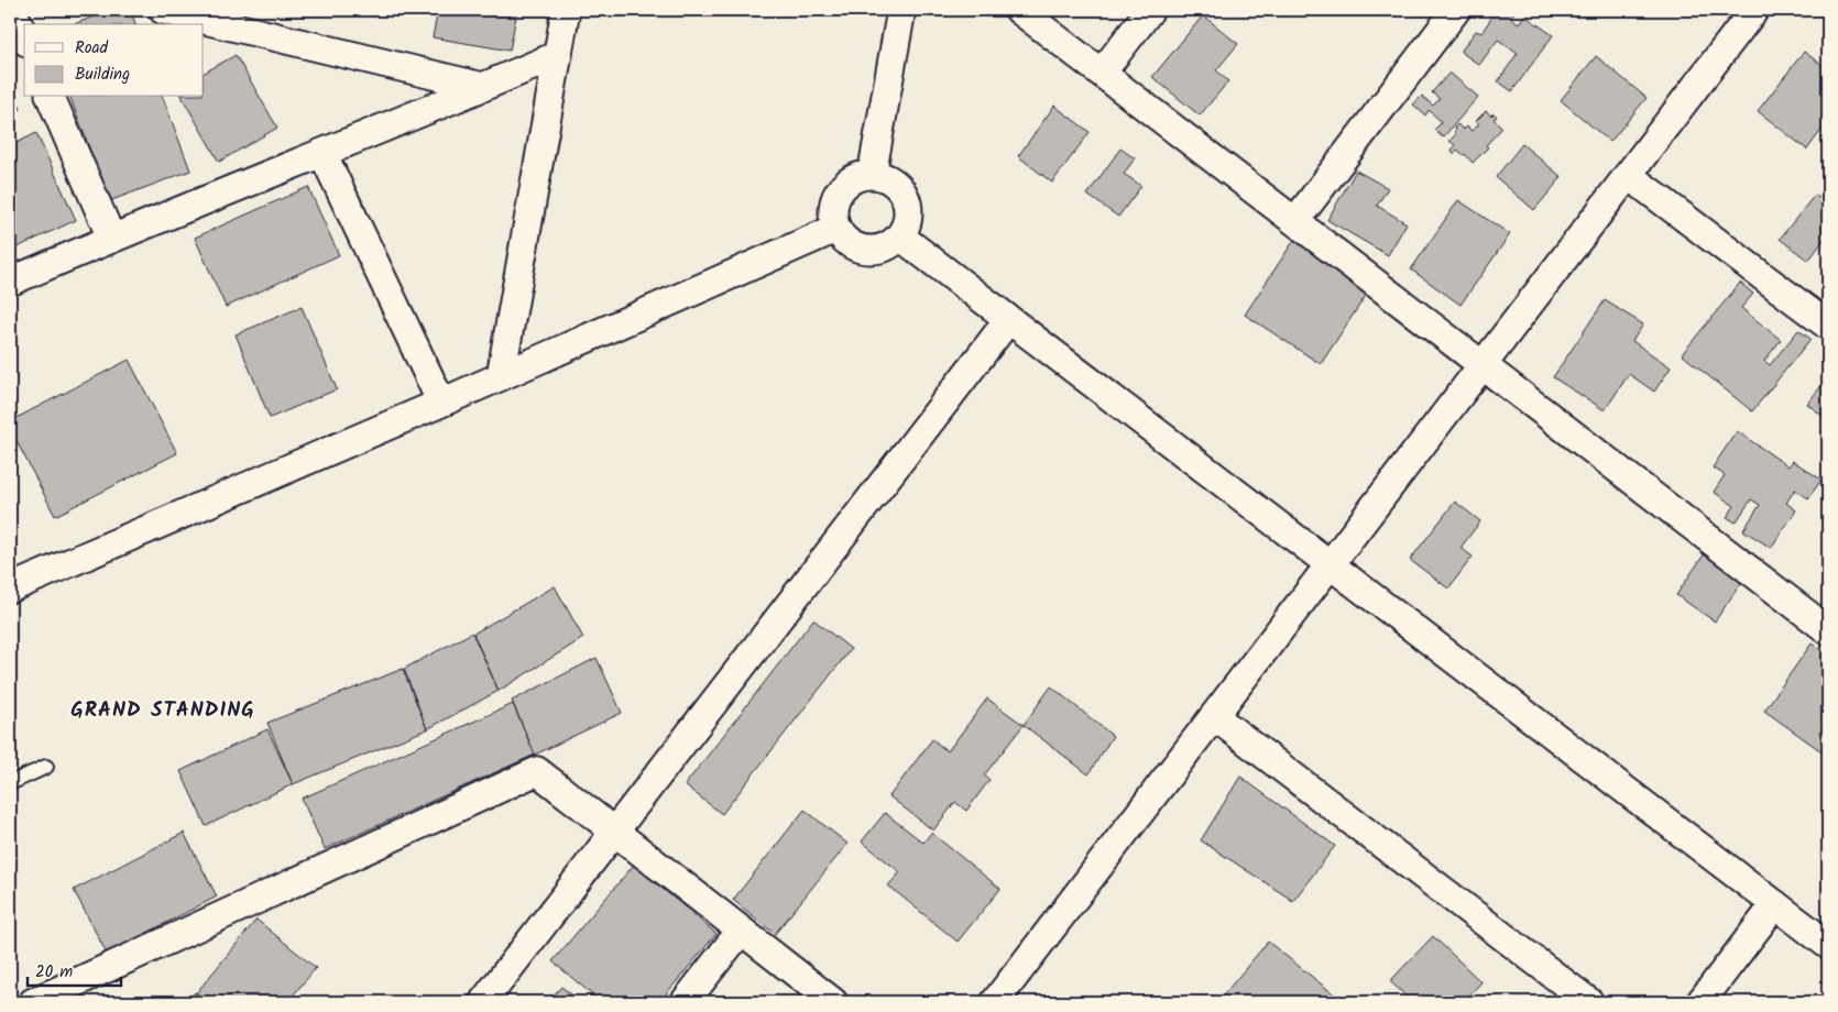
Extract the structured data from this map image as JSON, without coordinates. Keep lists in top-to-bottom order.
{
  "districts": ["GRAND STANDING"],
  "legend": ["Road", "Building"],
  "scale_bar": "20 m"
}
